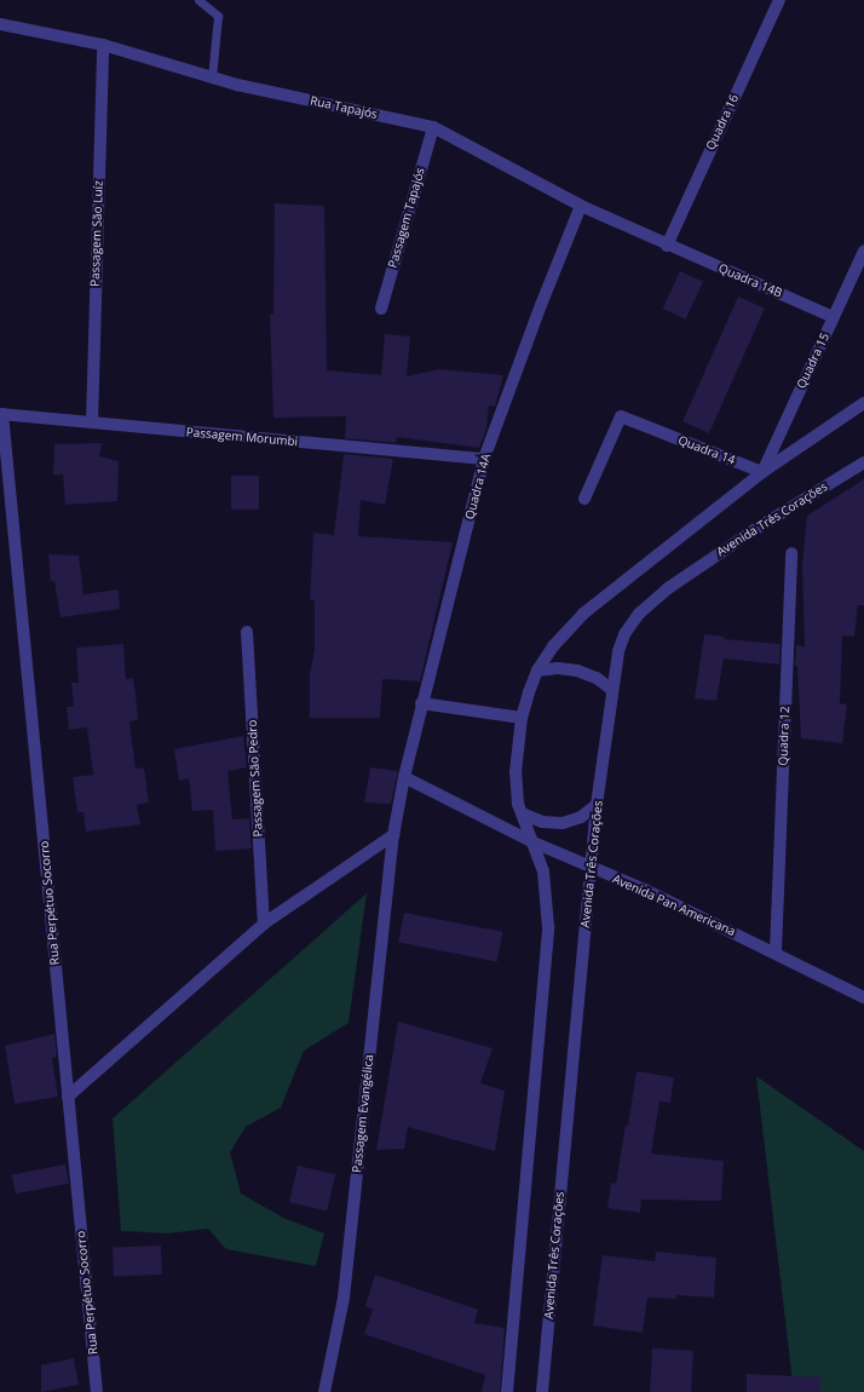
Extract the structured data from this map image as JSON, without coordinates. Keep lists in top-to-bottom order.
{
  "streets": {
    "street": [
      "Rua Tapajós",
      "Quadra 16",
      "Passagem Tapajós",
      "Passagem São Luíz",
      "Quadra 14B",
      "Quadra 15",
      "Passagem Morumbi",
      "Quadra 14",
      "Quadra 14A",
      "Avenida Três Corações",
      "Quadra 12",
      "Passagem São Pedro",
      "Rua Perpétuo Socorro",
      "Avenida Pan Americana",
      "Passagem Evangélica"
    ]
  },
  "crossings": [
    ["Rua Tapajós", "Quadra 16"],
    ["Rua Tapajós", "Passagem Tapajós"],
    ["Rua Tapajós", "Passagem São Luíz"],
    ["Rua Tapajós", "Quadra 14B"],
    ["Rua Tapajós", "Quadra 14A"],
    ["Quadra 16", "Quadra 14B"],
    ["Passagem São Luíz", "Passagem Morumbi"],
    ["Quadra 14B", "Quadra 15"],
    ["Quadra 15", "Quadra 14"],
    ["Passagem Morumbi", "Quadra 14A"],
    ["Passagem Morumbi", "Rua Perpétuo Socorro"],
    ["Quadra 14A", "Avenida Pan Americana"],
    ["Quadra 14A", "Passagem Evangélica"],
    ["Avenida Três Corações", "Avenida Pan Americana"],
    ["Quadra 12", "Avenida Pan Americana"],
    ["Avenida Pan Americana", "Passagem Evangélica"]
  ]
}
